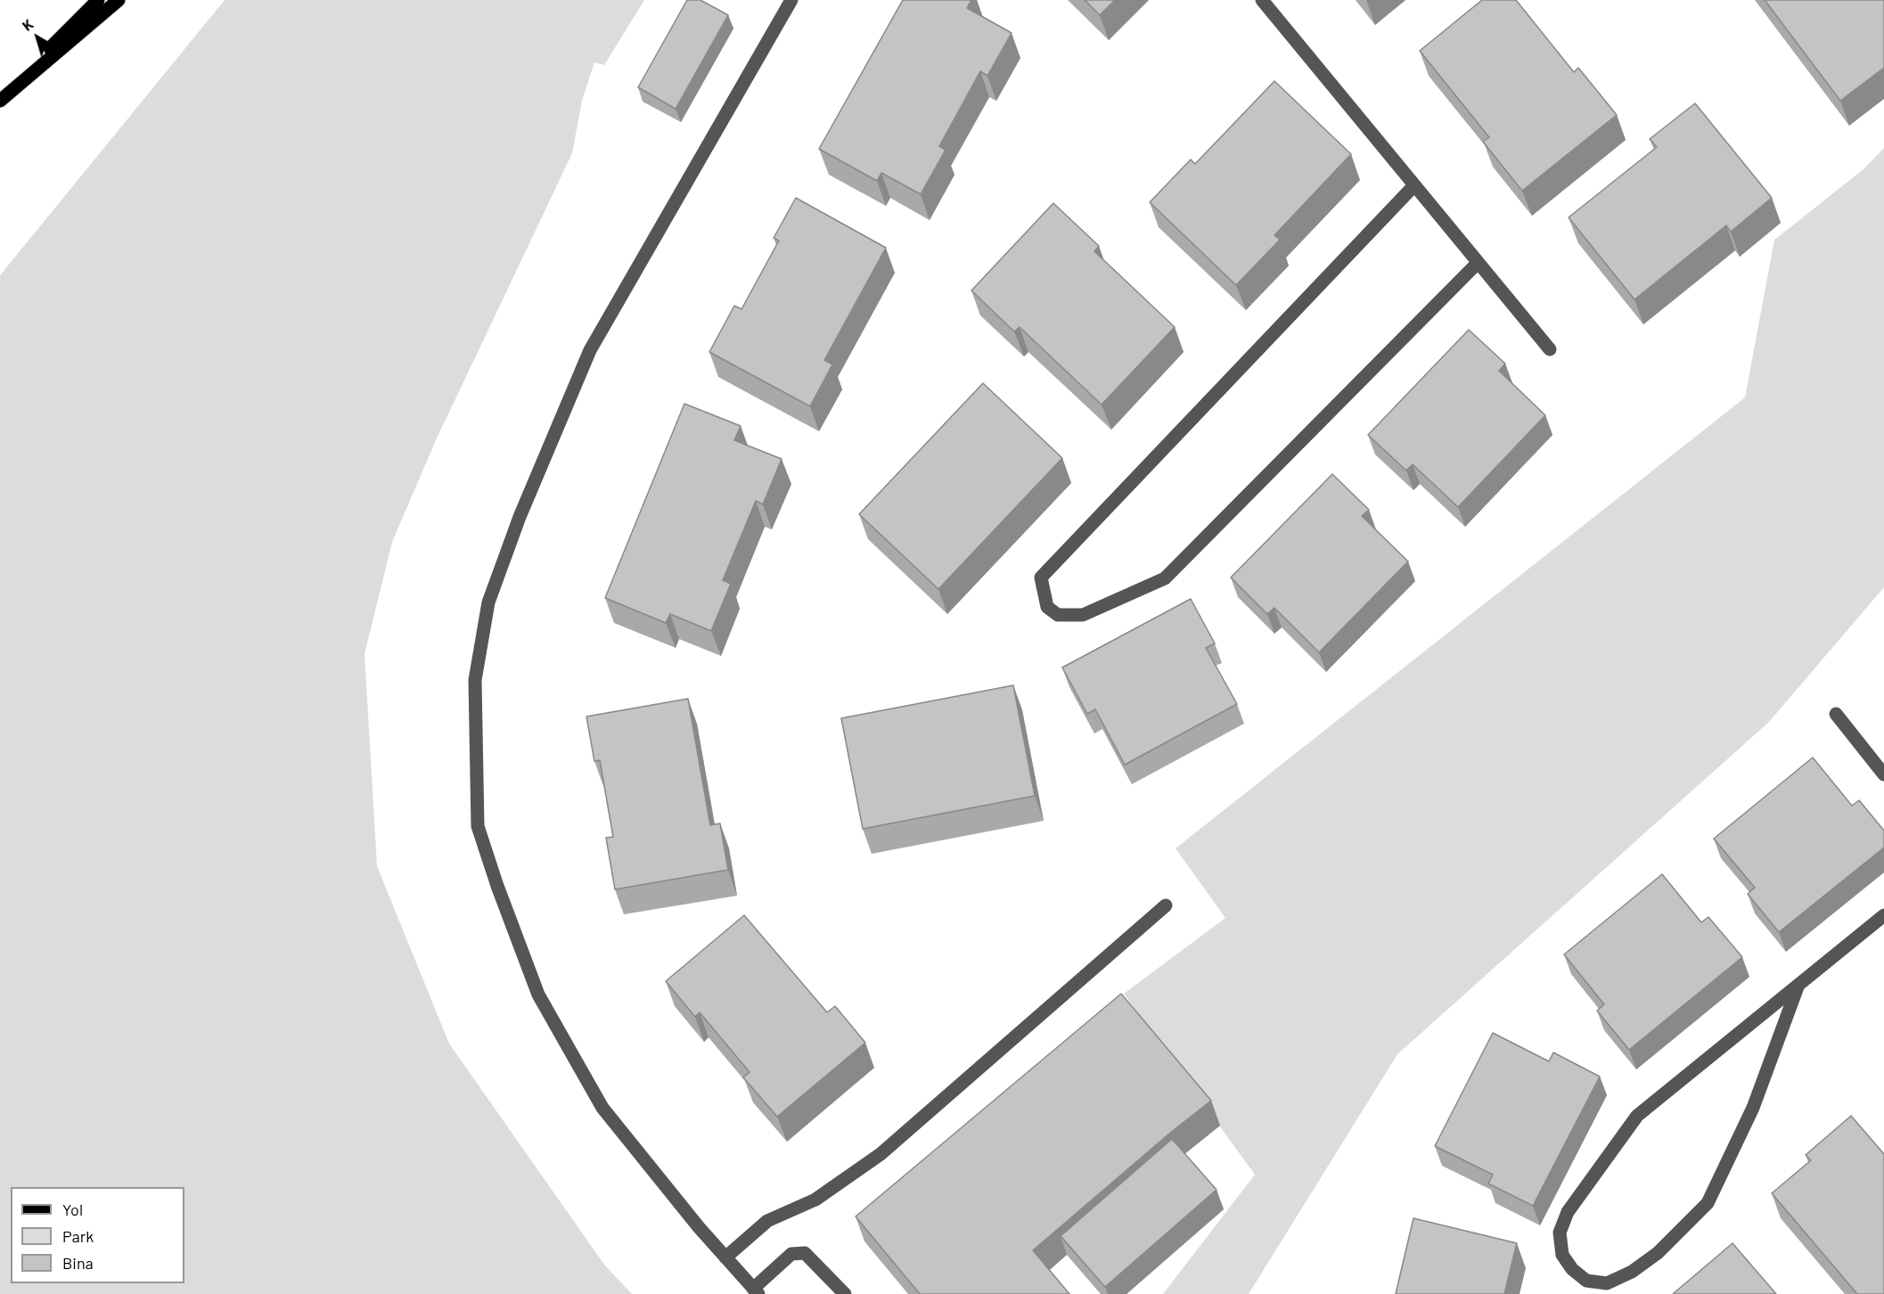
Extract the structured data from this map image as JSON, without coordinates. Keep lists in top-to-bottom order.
{
  "legend": ["Yol", "Park", "Bina"],
  "north": "top left"
}
